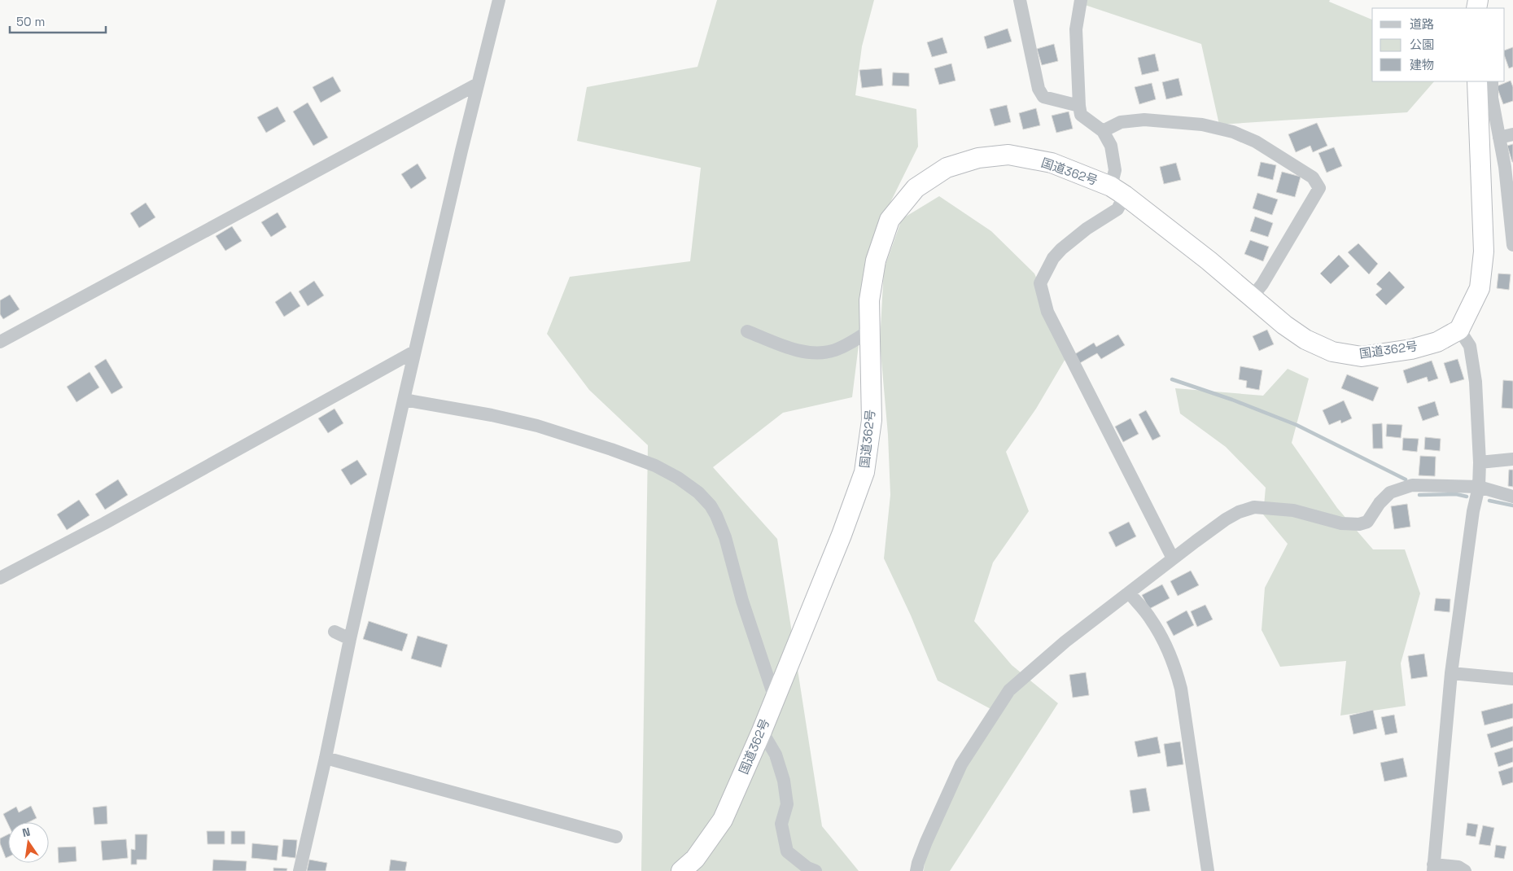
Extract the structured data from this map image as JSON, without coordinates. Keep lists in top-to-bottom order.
{
  "streets": {
    "highway": ["国道362号"]
  },
  "legend": ["道路", "公園", "建物"],
  "scale_bar": "50 m",
  "north": "top"
}
